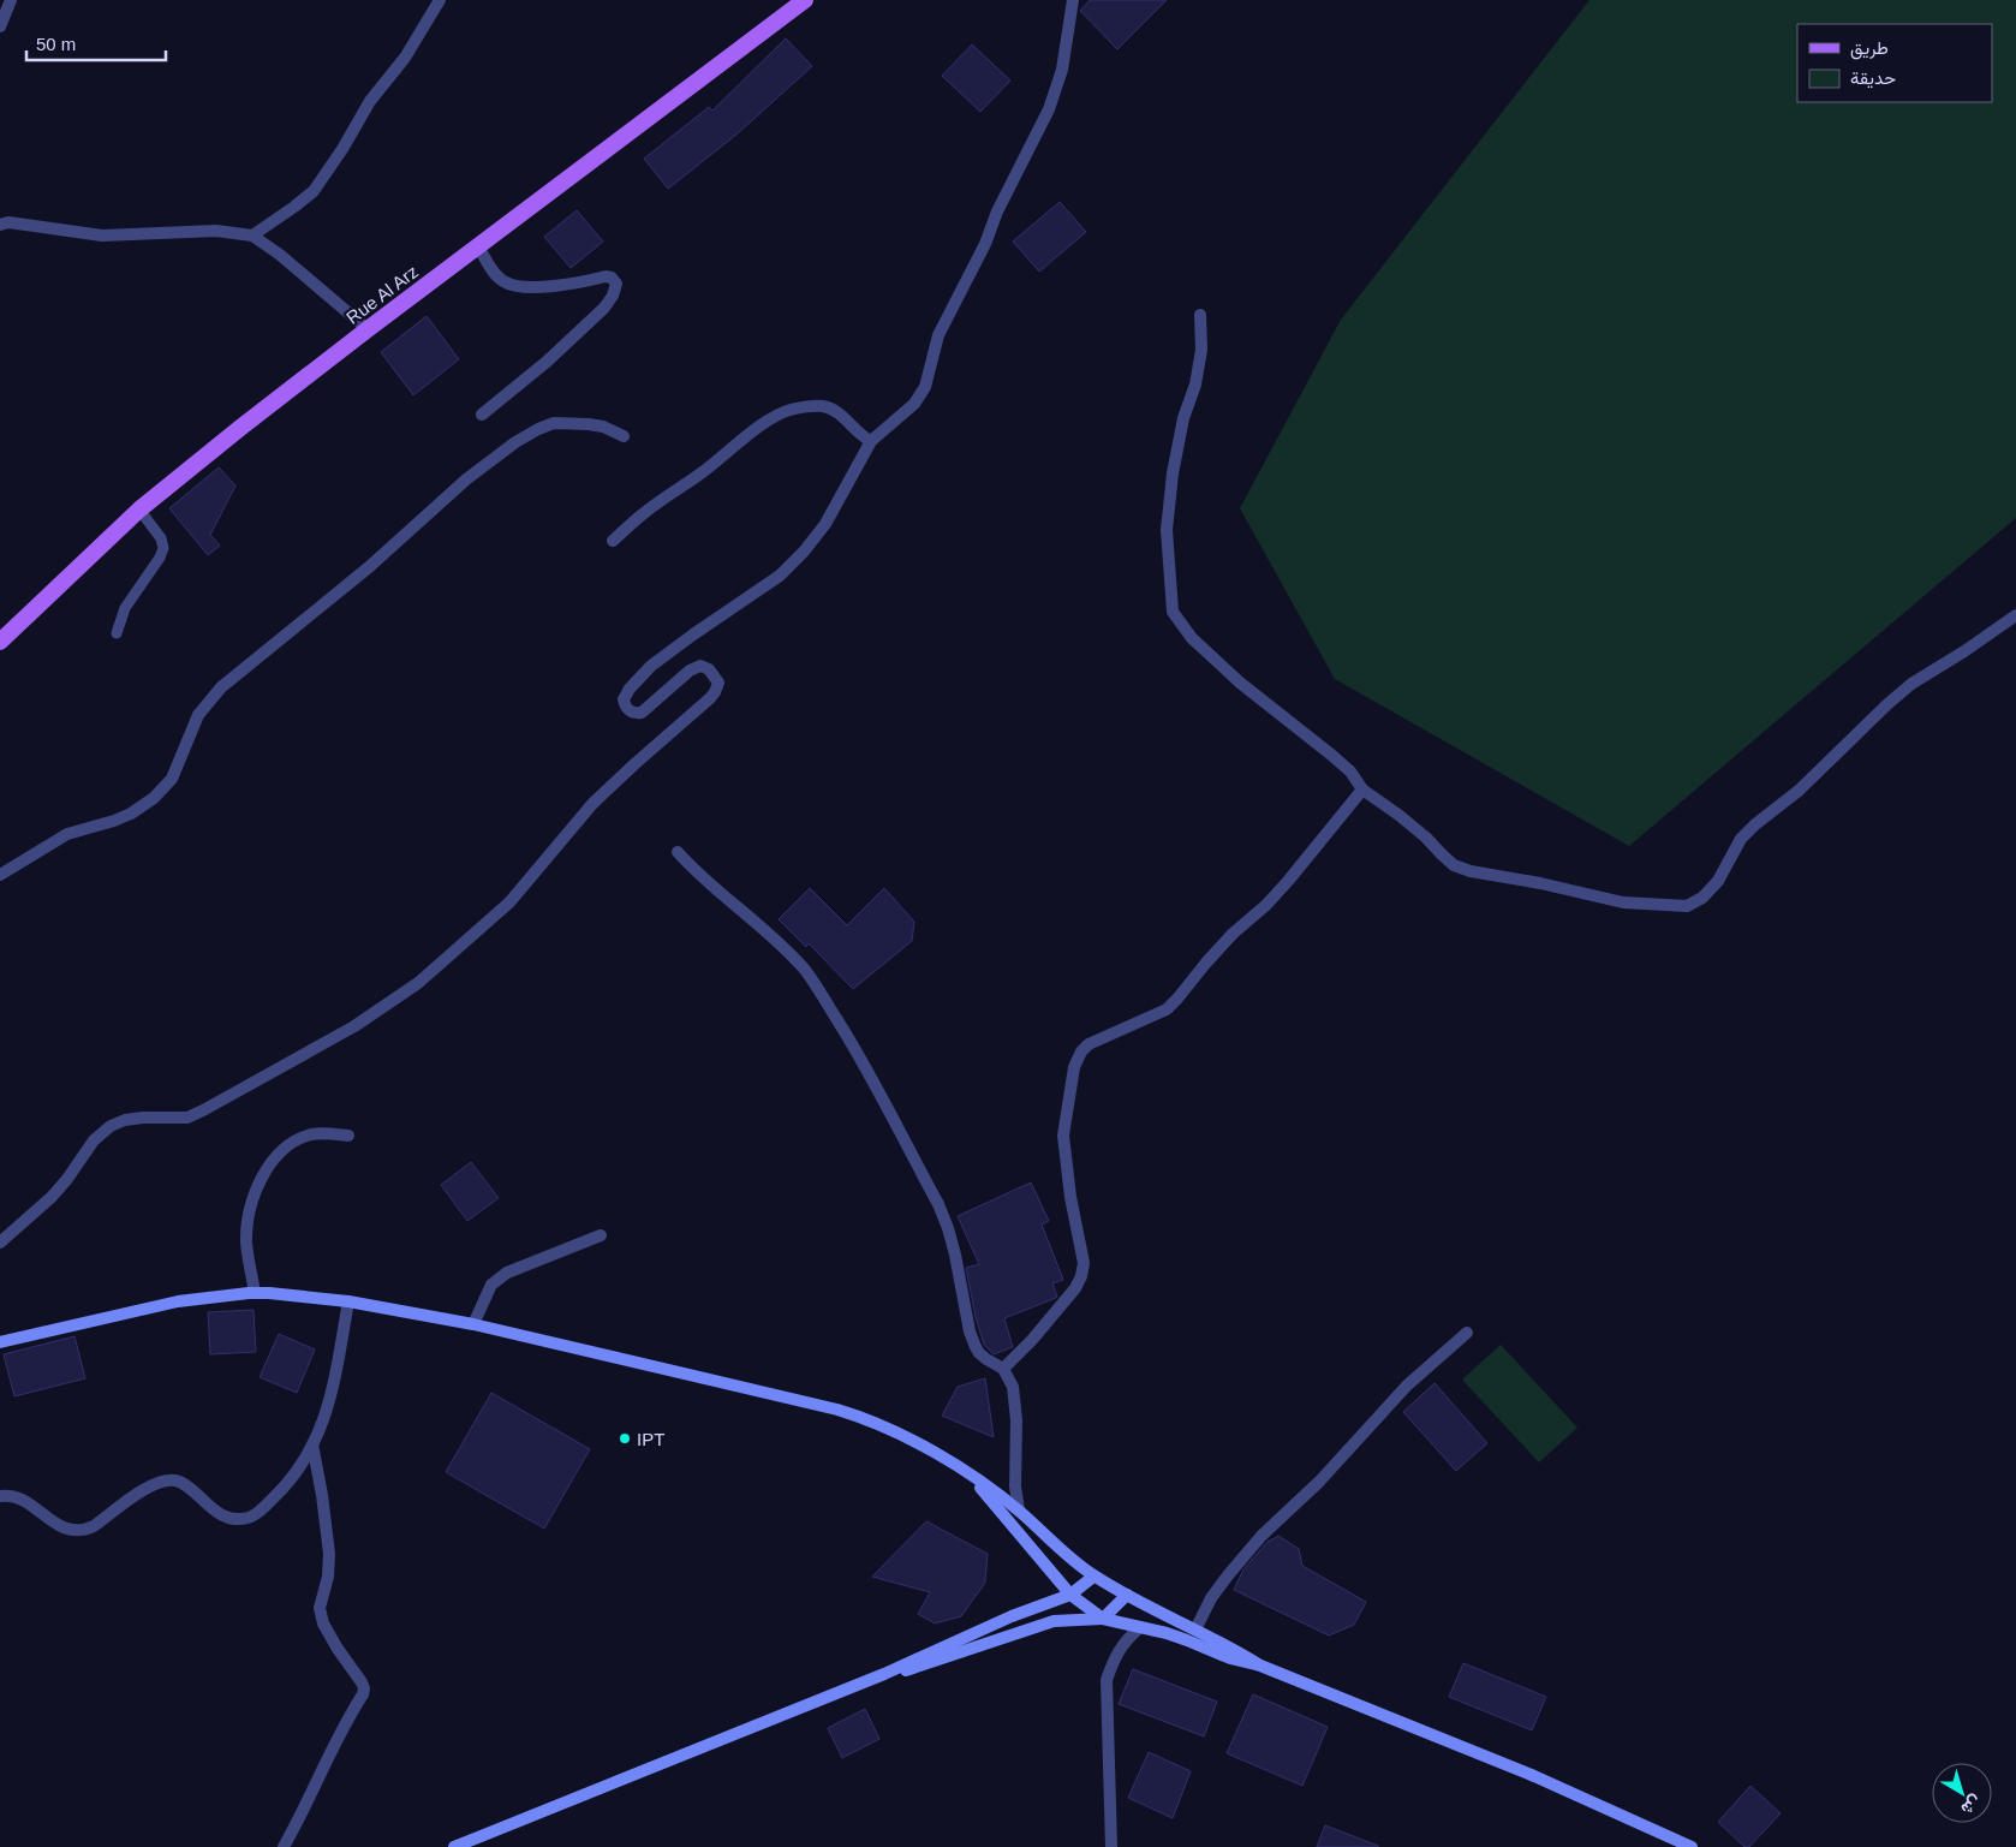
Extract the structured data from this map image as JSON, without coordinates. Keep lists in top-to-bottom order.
{
  "streets": {
    "main road": ["Rue Al Arz"]
  },
  "places": ["IPT"],
  "legend": ["طريق", "حديقة"],
  "scale_bar": "50 m",
  "north": "bottom right"
}
